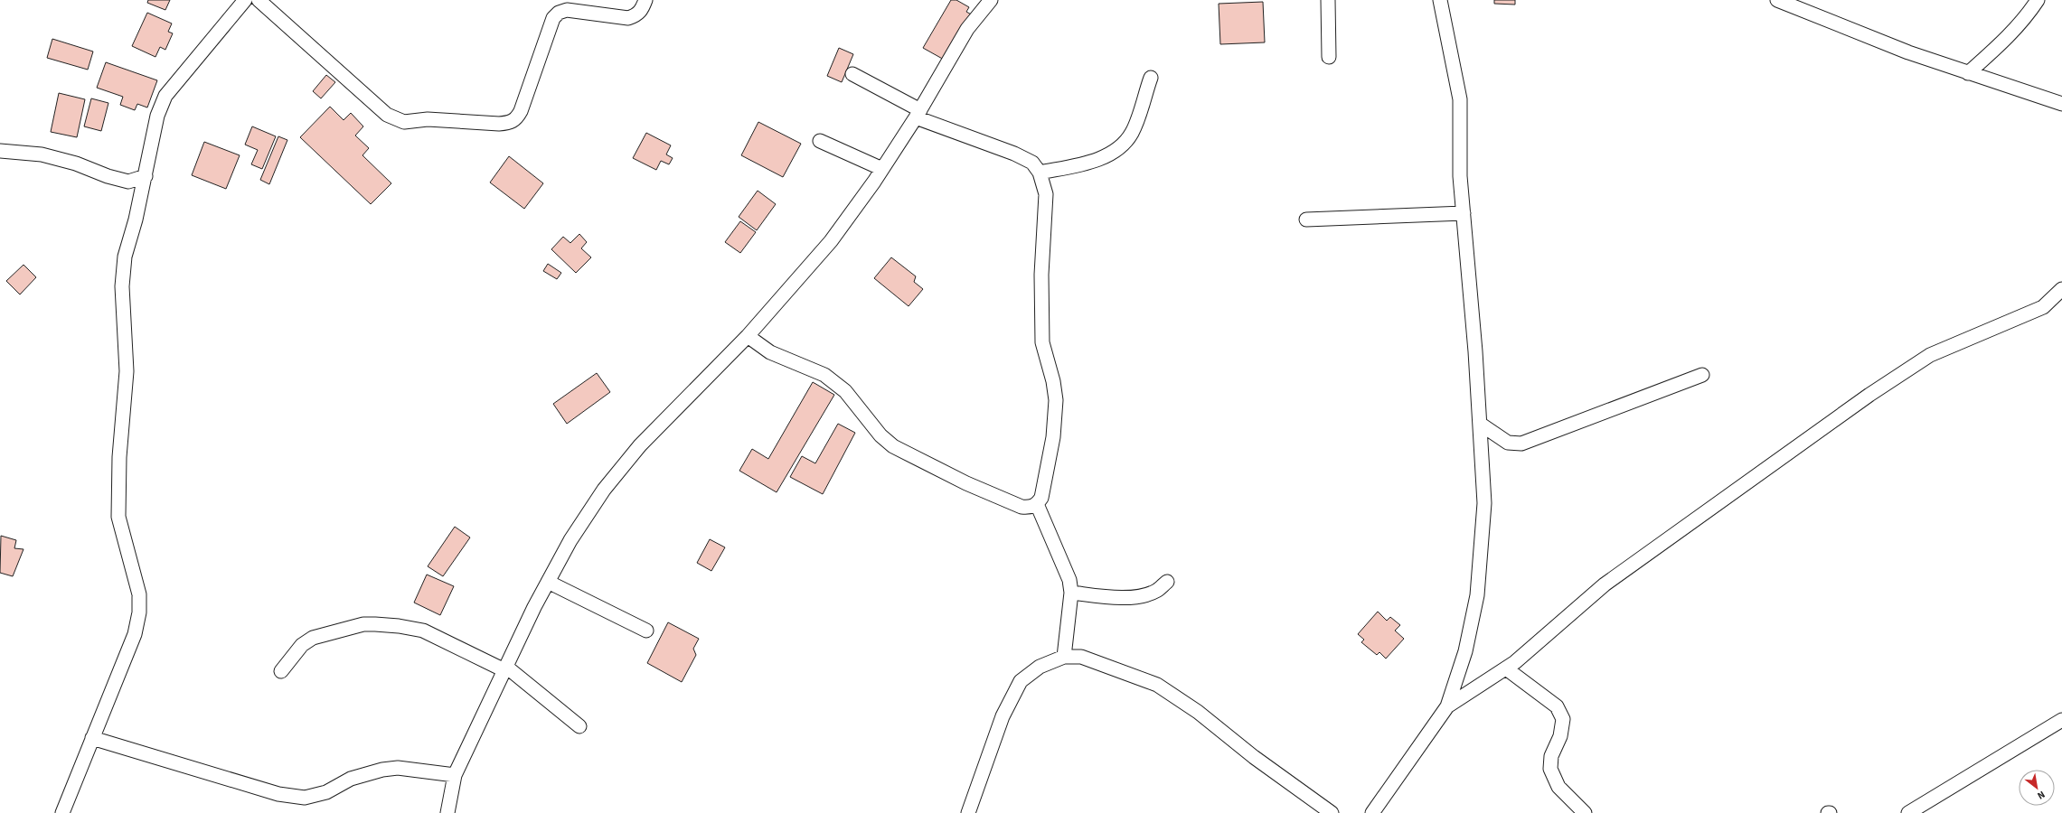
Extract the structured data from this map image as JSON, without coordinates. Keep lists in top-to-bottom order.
{
  "north": "bottom right"
}
